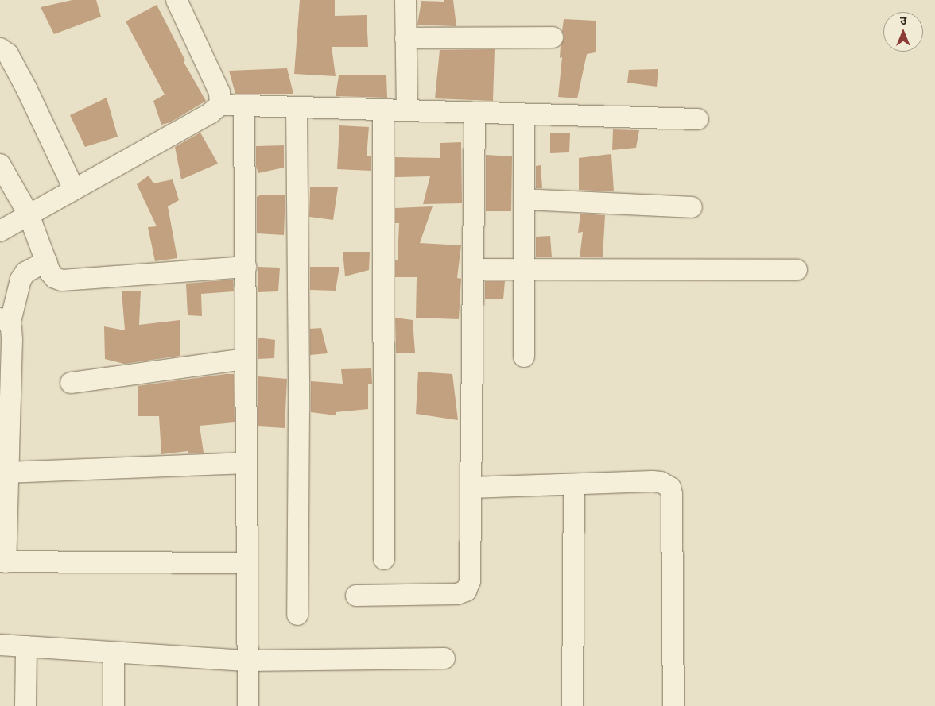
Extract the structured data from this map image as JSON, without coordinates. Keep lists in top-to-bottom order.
{
  "north": "top"
}
